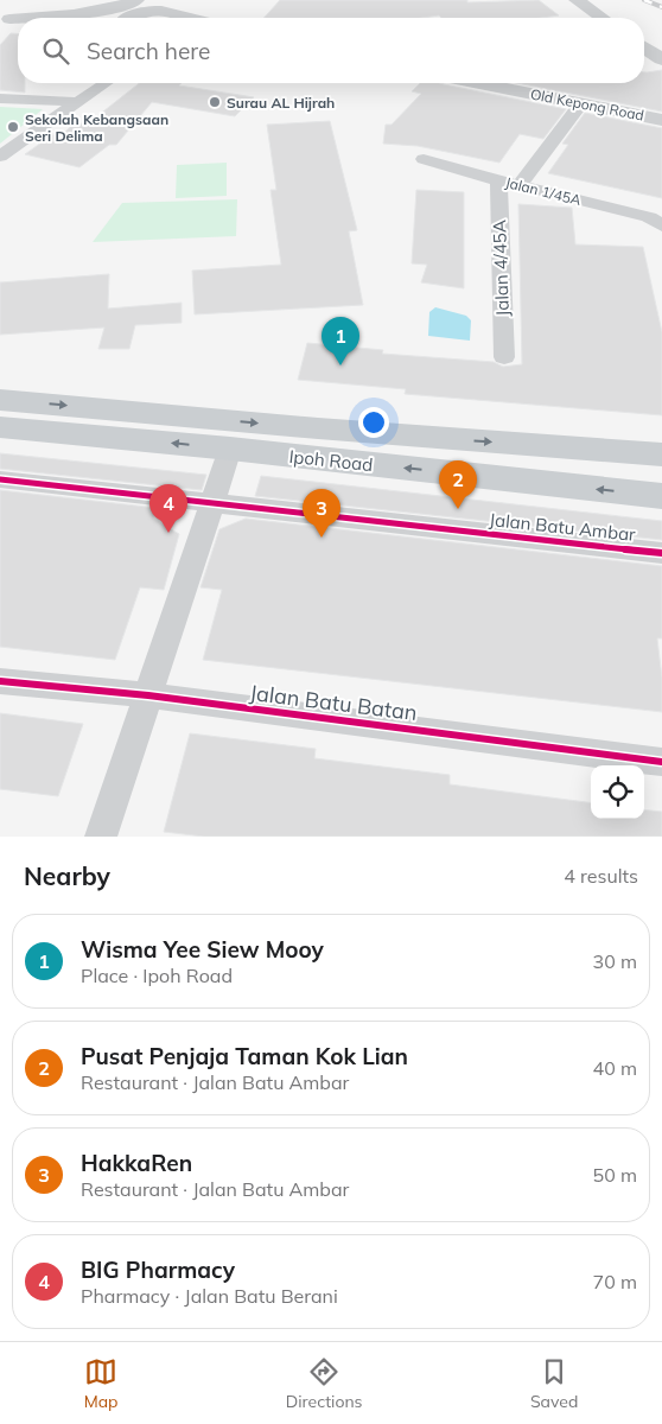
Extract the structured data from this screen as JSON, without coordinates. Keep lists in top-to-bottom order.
{
  "streets": {
    "main road": ["Ipoh Road"],
    "street": [
      "Old Kepong Road",
      "Jalan 1/45A",
      "Jalan 4/45A",
      "Jalan Batu Ambar",
      "Jalan Batu Batan"
    ]
  },
  "crossings": [
    ["Jalan 1/45A", "Jalan 4/45A"]
  ],
  "places": ["Surau AL Hijrah", "Sekolah Kebangsaan Seri Delima"],
  "page": {
    "search": "Search here",
    "pins": [
      "1",
      "2",
      "4",
      "3"
    ],
    "heading": ["Nearby", "4 results"],
    "list": [
      {
        "mark": "1",
        "name": "Wisma Yee Siew Mooy",
        "note": "Place · Ipoh Road",
        "value": "30 m"
      },
      {
        "mark": "2",
        "name": "Pusat Penjaja Taman Kok Lian",
        "note": "Restaurant · Jalan Batu Ambar",
        "value": "40 m"
      },
      {
        "mark": "3",
        "name": "HakkaRen",
        "note": "Restaurant · Jalan Batu Ambar",
        "value": "50 m"
      },
      {
        "mark": "4",
        "name": "BIG Pharmacy",
        "note": "Pharmacy · Jalan Batu Berani",
        "value": "70 m"
      }
    ],
    "nav": ["Map", "Directions", "Saved"]
  }
}
